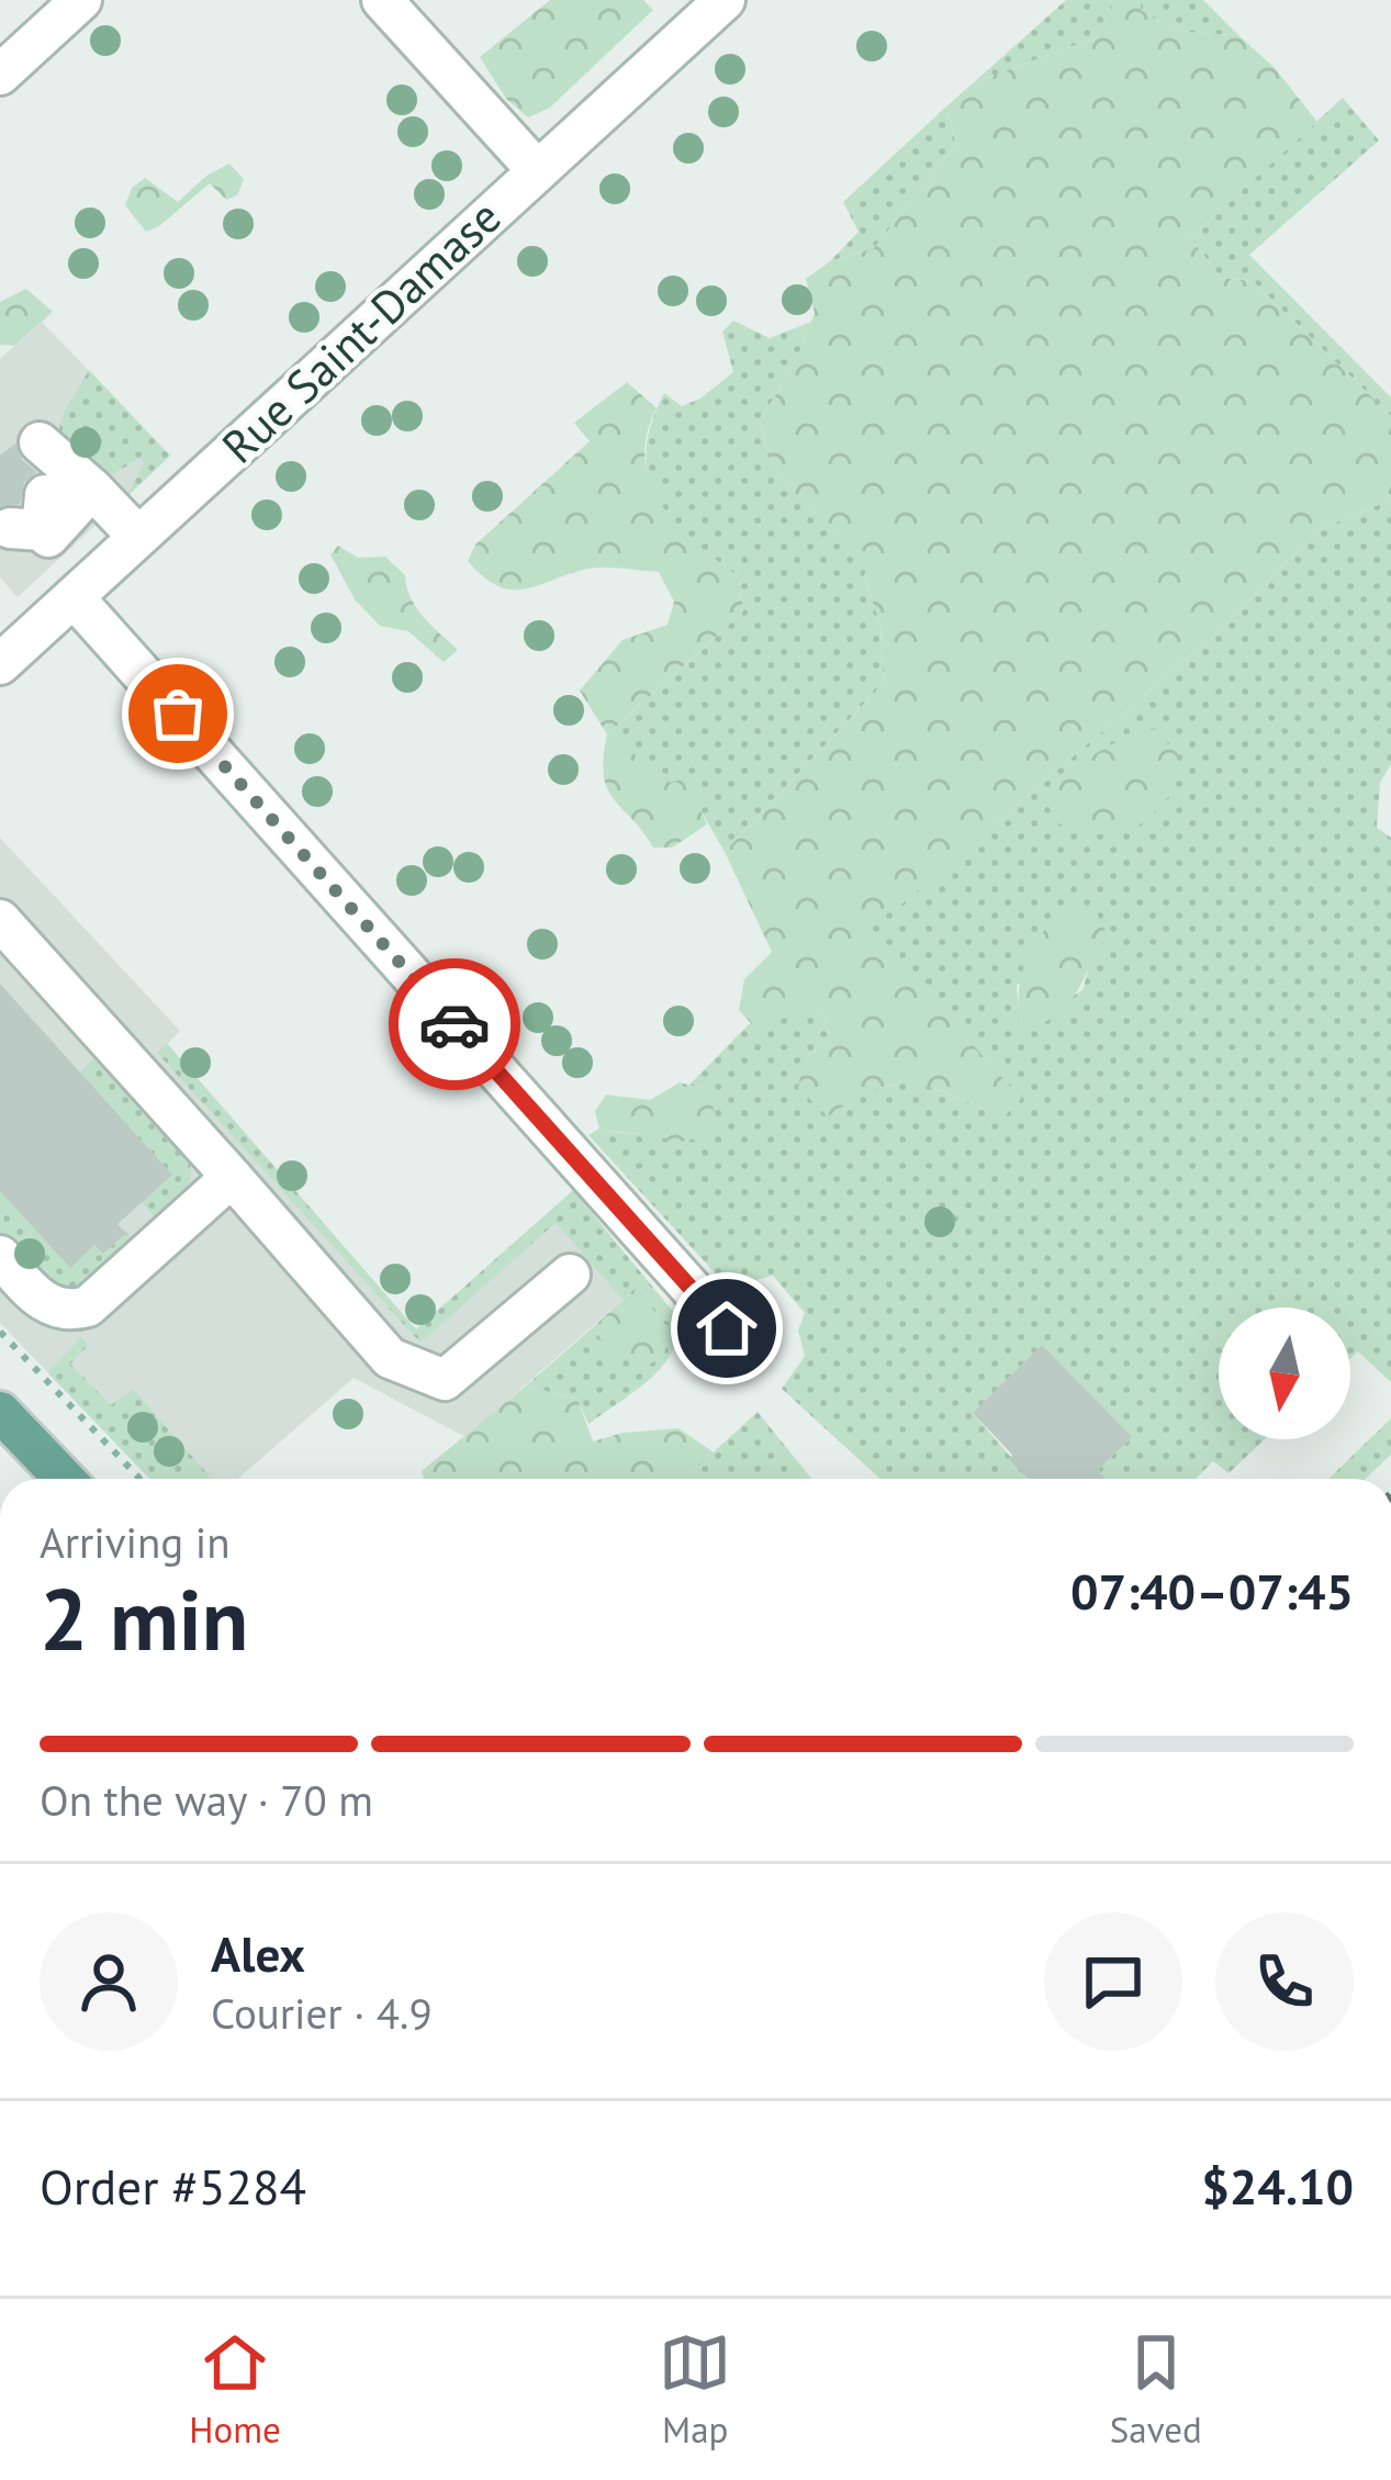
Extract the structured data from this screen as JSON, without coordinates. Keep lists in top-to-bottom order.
{
  "streets": {
    "street": ["Rue Saint-Damase"]
  },
  "north": "bottom",
  "page": {
    "heading": ["2 min", "Arriving in", "07:40–07:45"],
    "panel": [
      "Alex",
      "Courier · 4.9",
      "Order #5284",
      "$24.10"
    ],
    "bar": "On the way · 70 m",
    "tabs": ["Home", "Map", "Saved"]
  }
}
